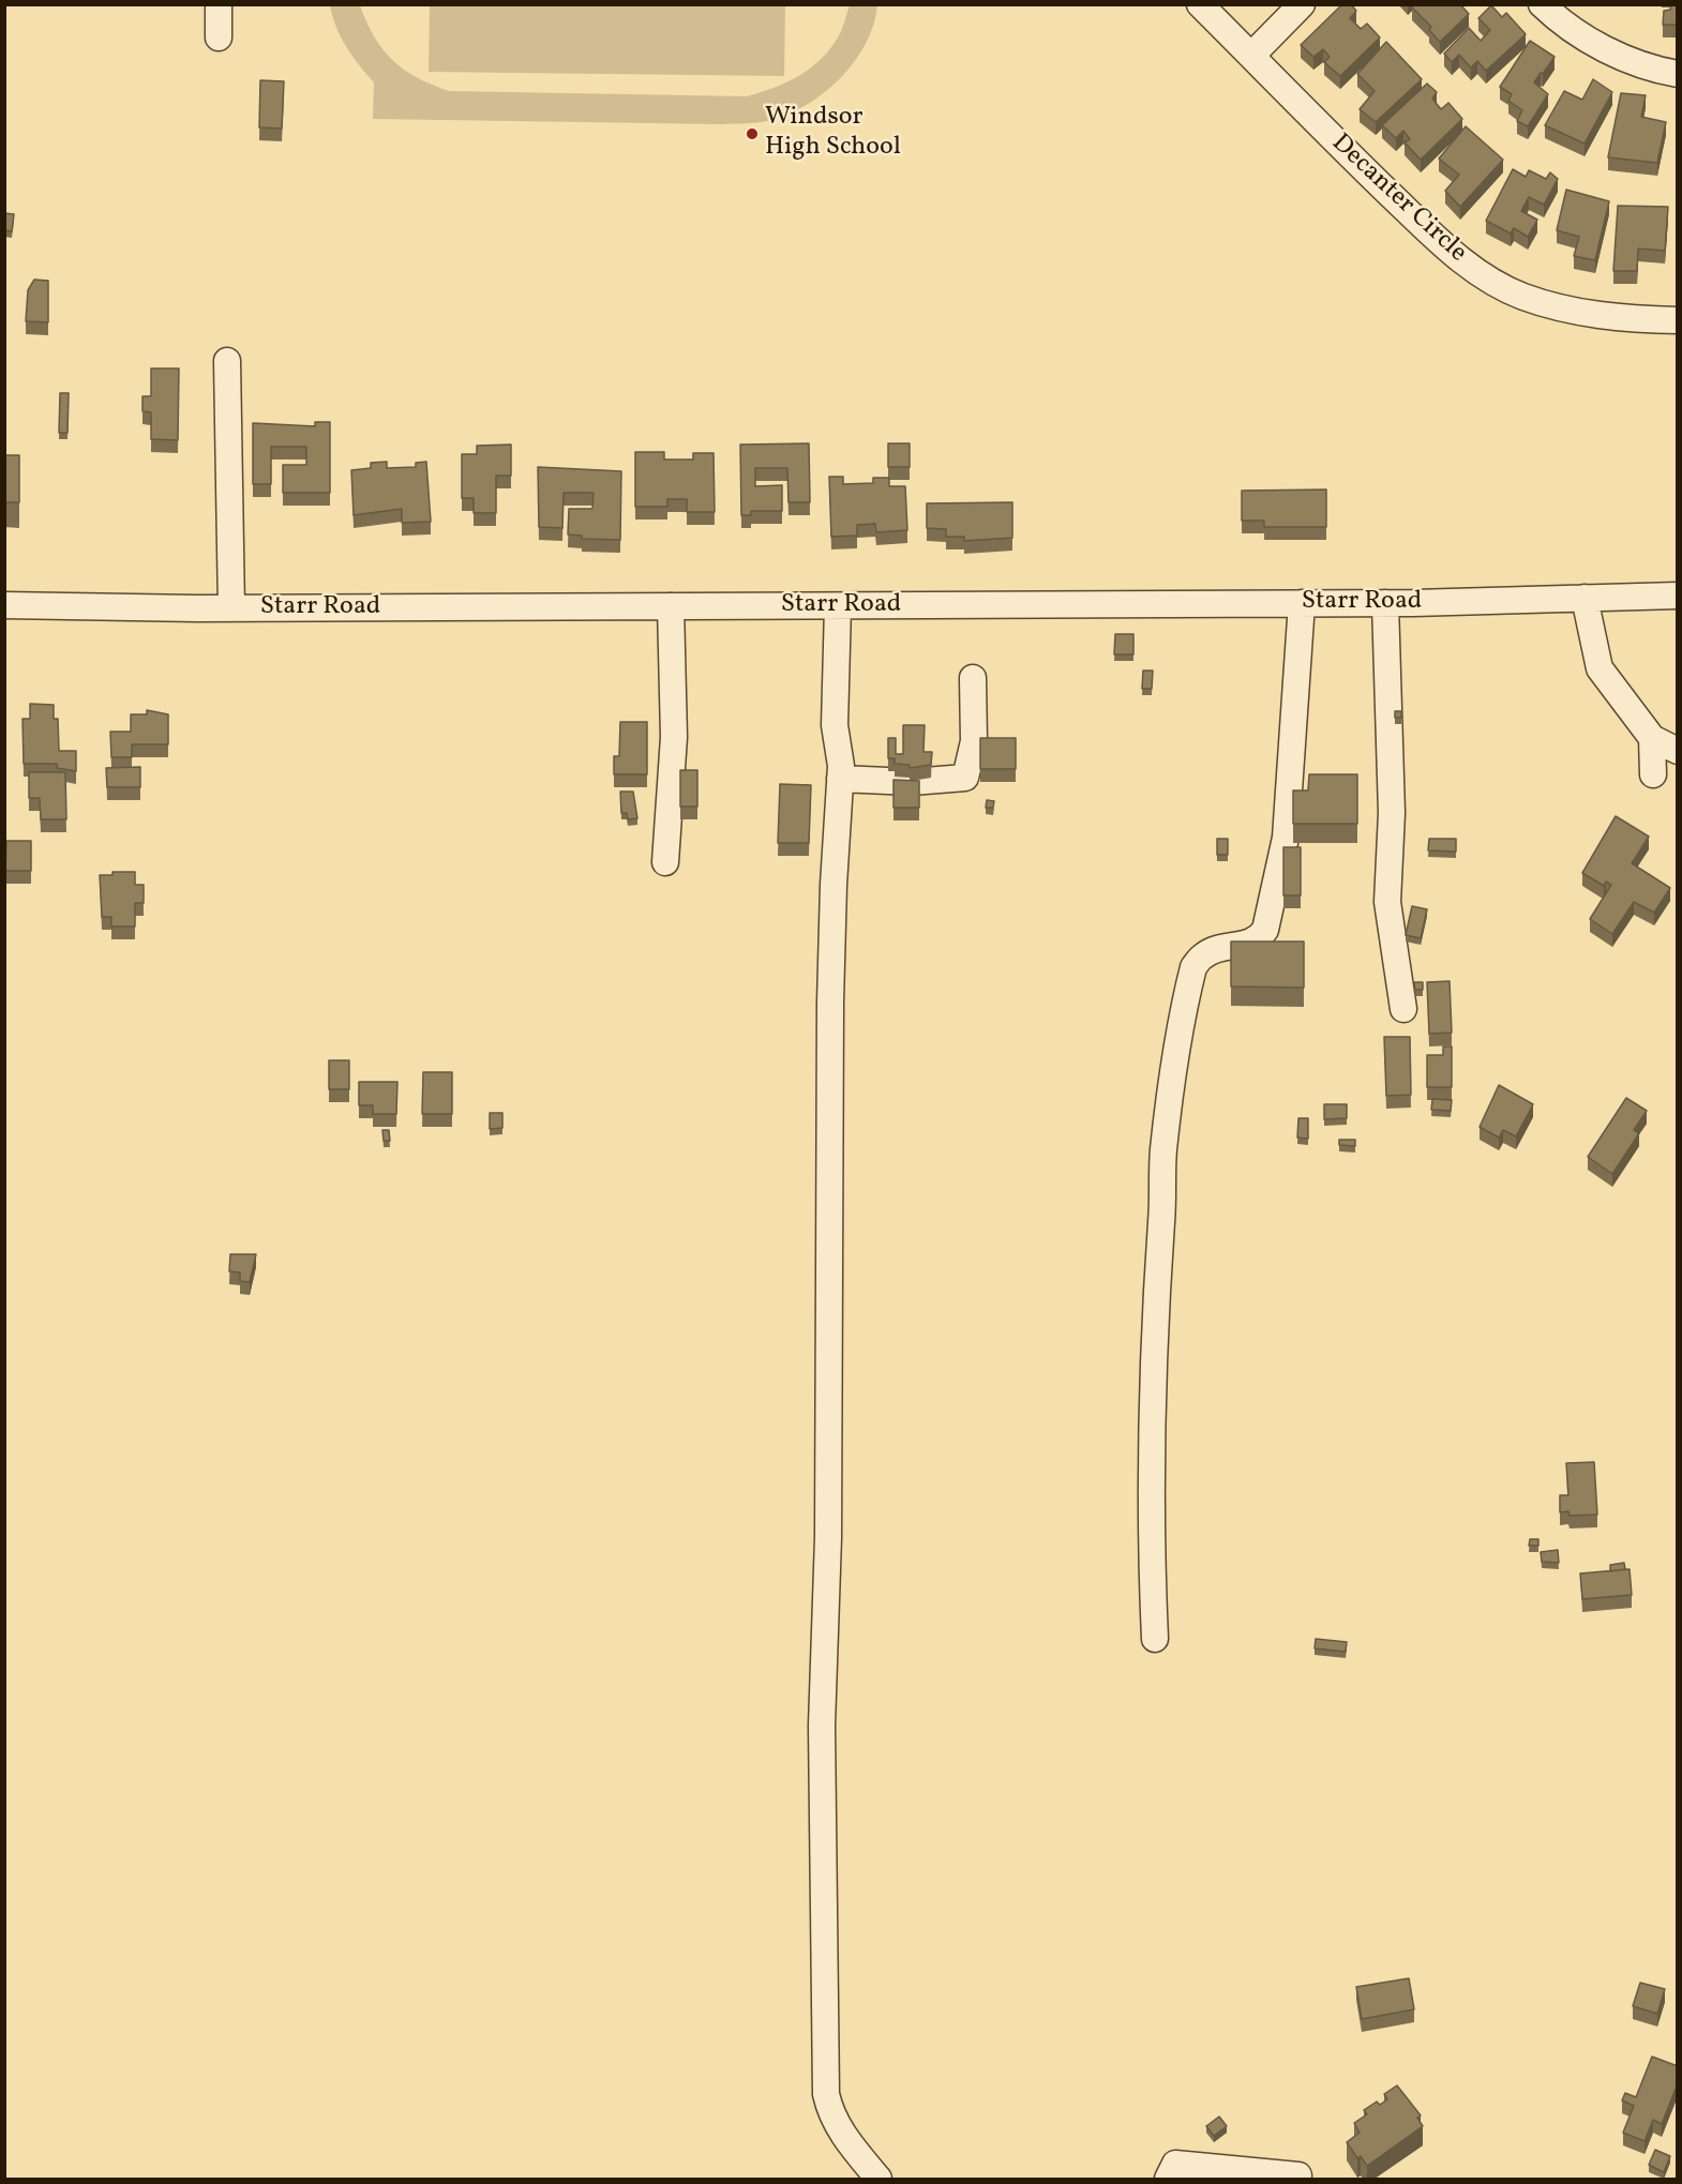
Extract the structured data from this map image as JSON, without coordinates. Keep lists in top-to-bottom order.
{
  "streets": {
    "street": ["Decanter Circle", "Starr Road"]
  },
  "places": ["Windsor High School"]
}
